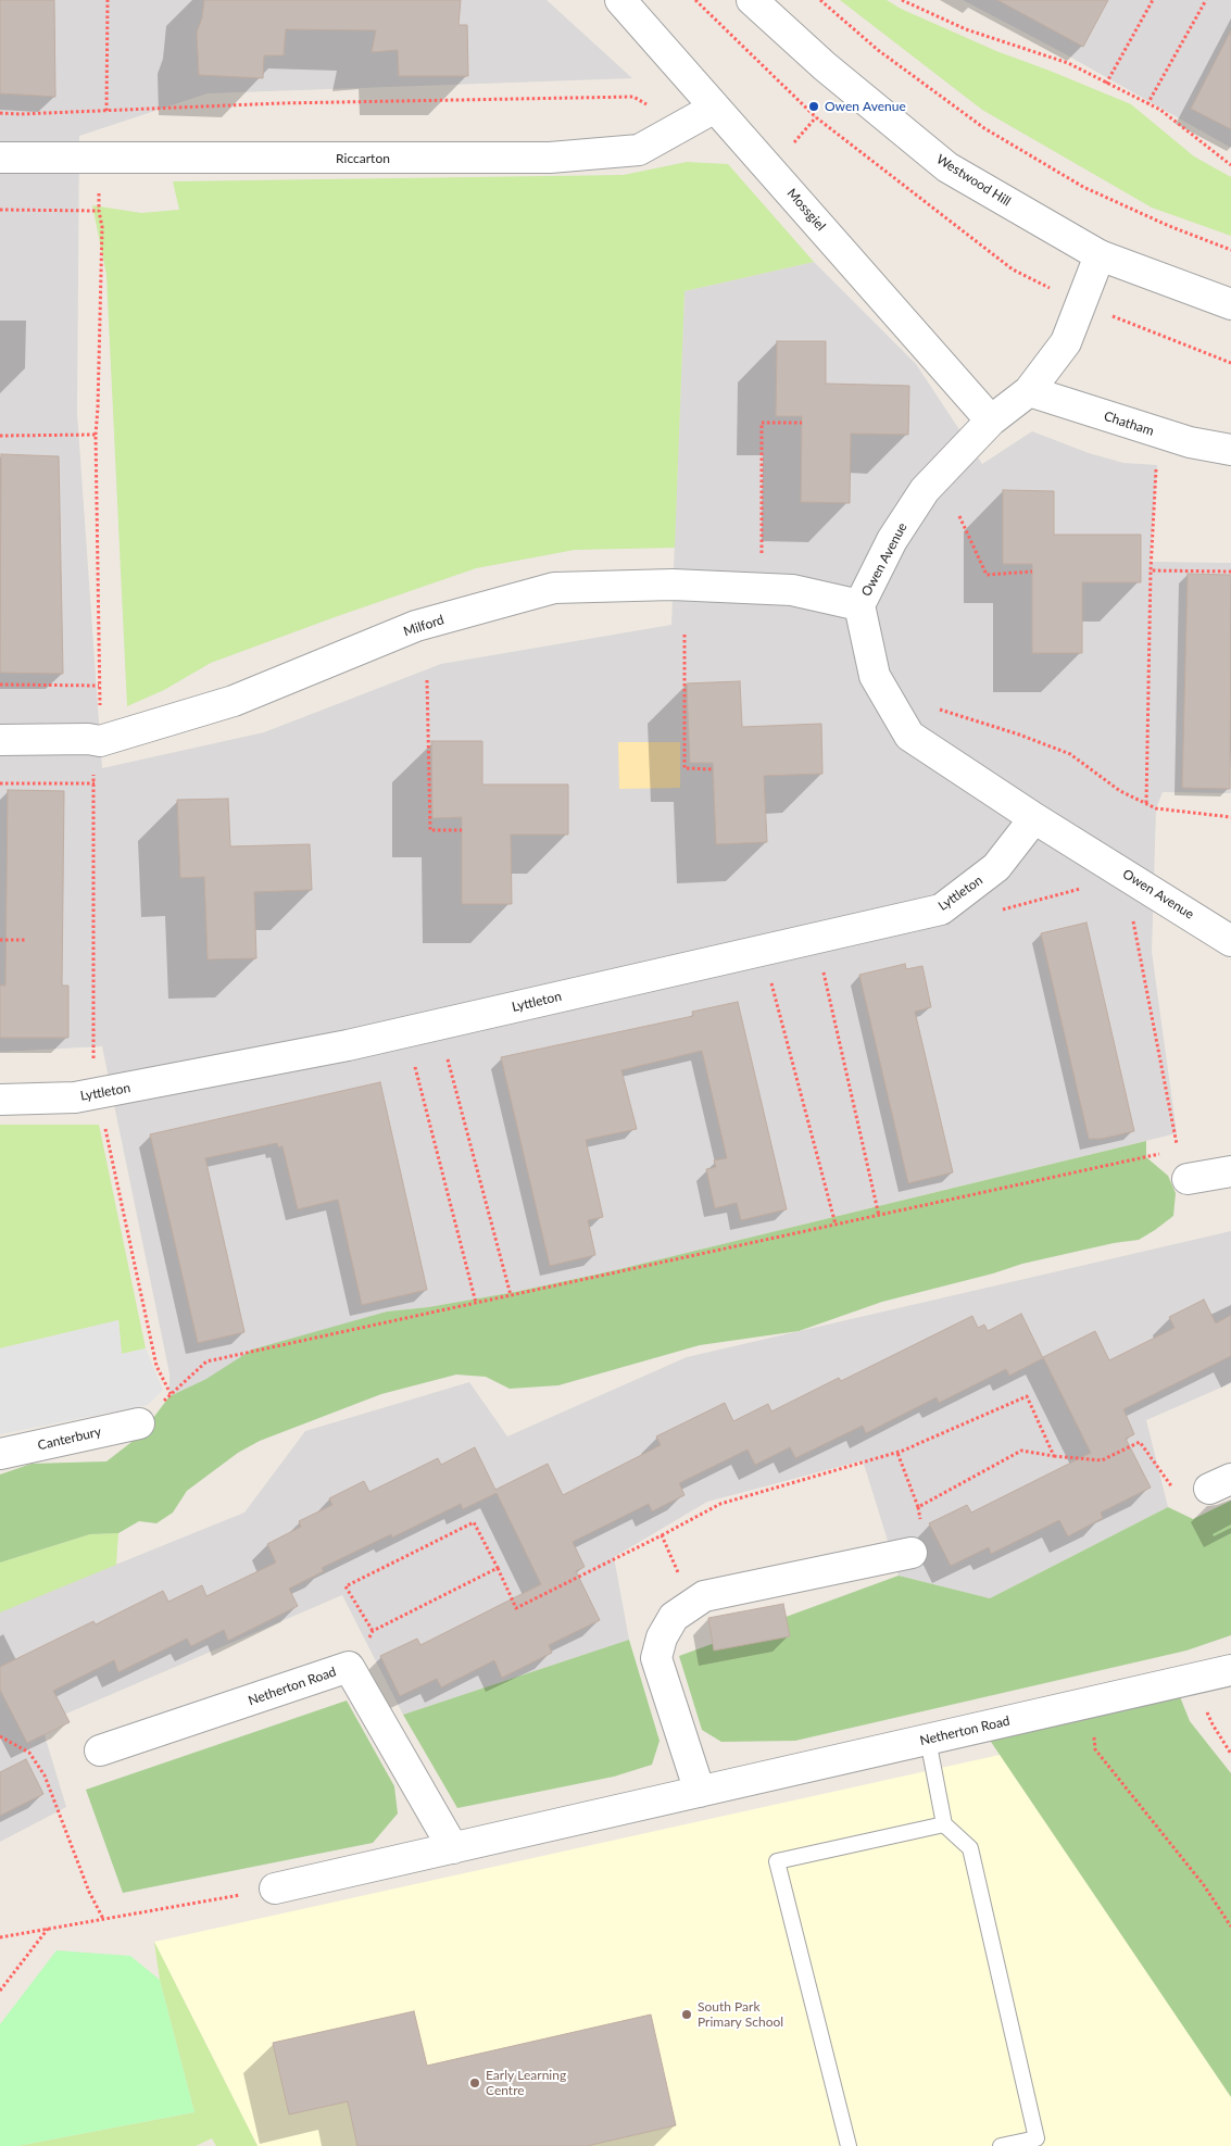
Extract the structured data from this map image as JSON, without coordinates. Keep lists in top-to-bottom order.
{
  "streets": {
    "street": [
      "Riccarton",
      "Westwood Hill",
      "Mossgiel",
      "Chatham",
      "Owen Avenue",
      "Milford",
      "Lyttleton",
      "Canterbury",
      "Netherton Road"
    ]
  },
  "crossings": [
    ["Riccarton", "Mossgiel"],
    ["Westwood Hill", "Owen Avenue"],
    ["Mossgiel", "Owen Avenue"],
    ["Chatham", "Owen Avenue"],
    ["Owen Avenue", "Milford"],
    ["Owen Avenue", "Lyttleton"]
  ],
  "places": ["Owen Avenue", "South Park Primary School", "Early Learning Centre"]
}
